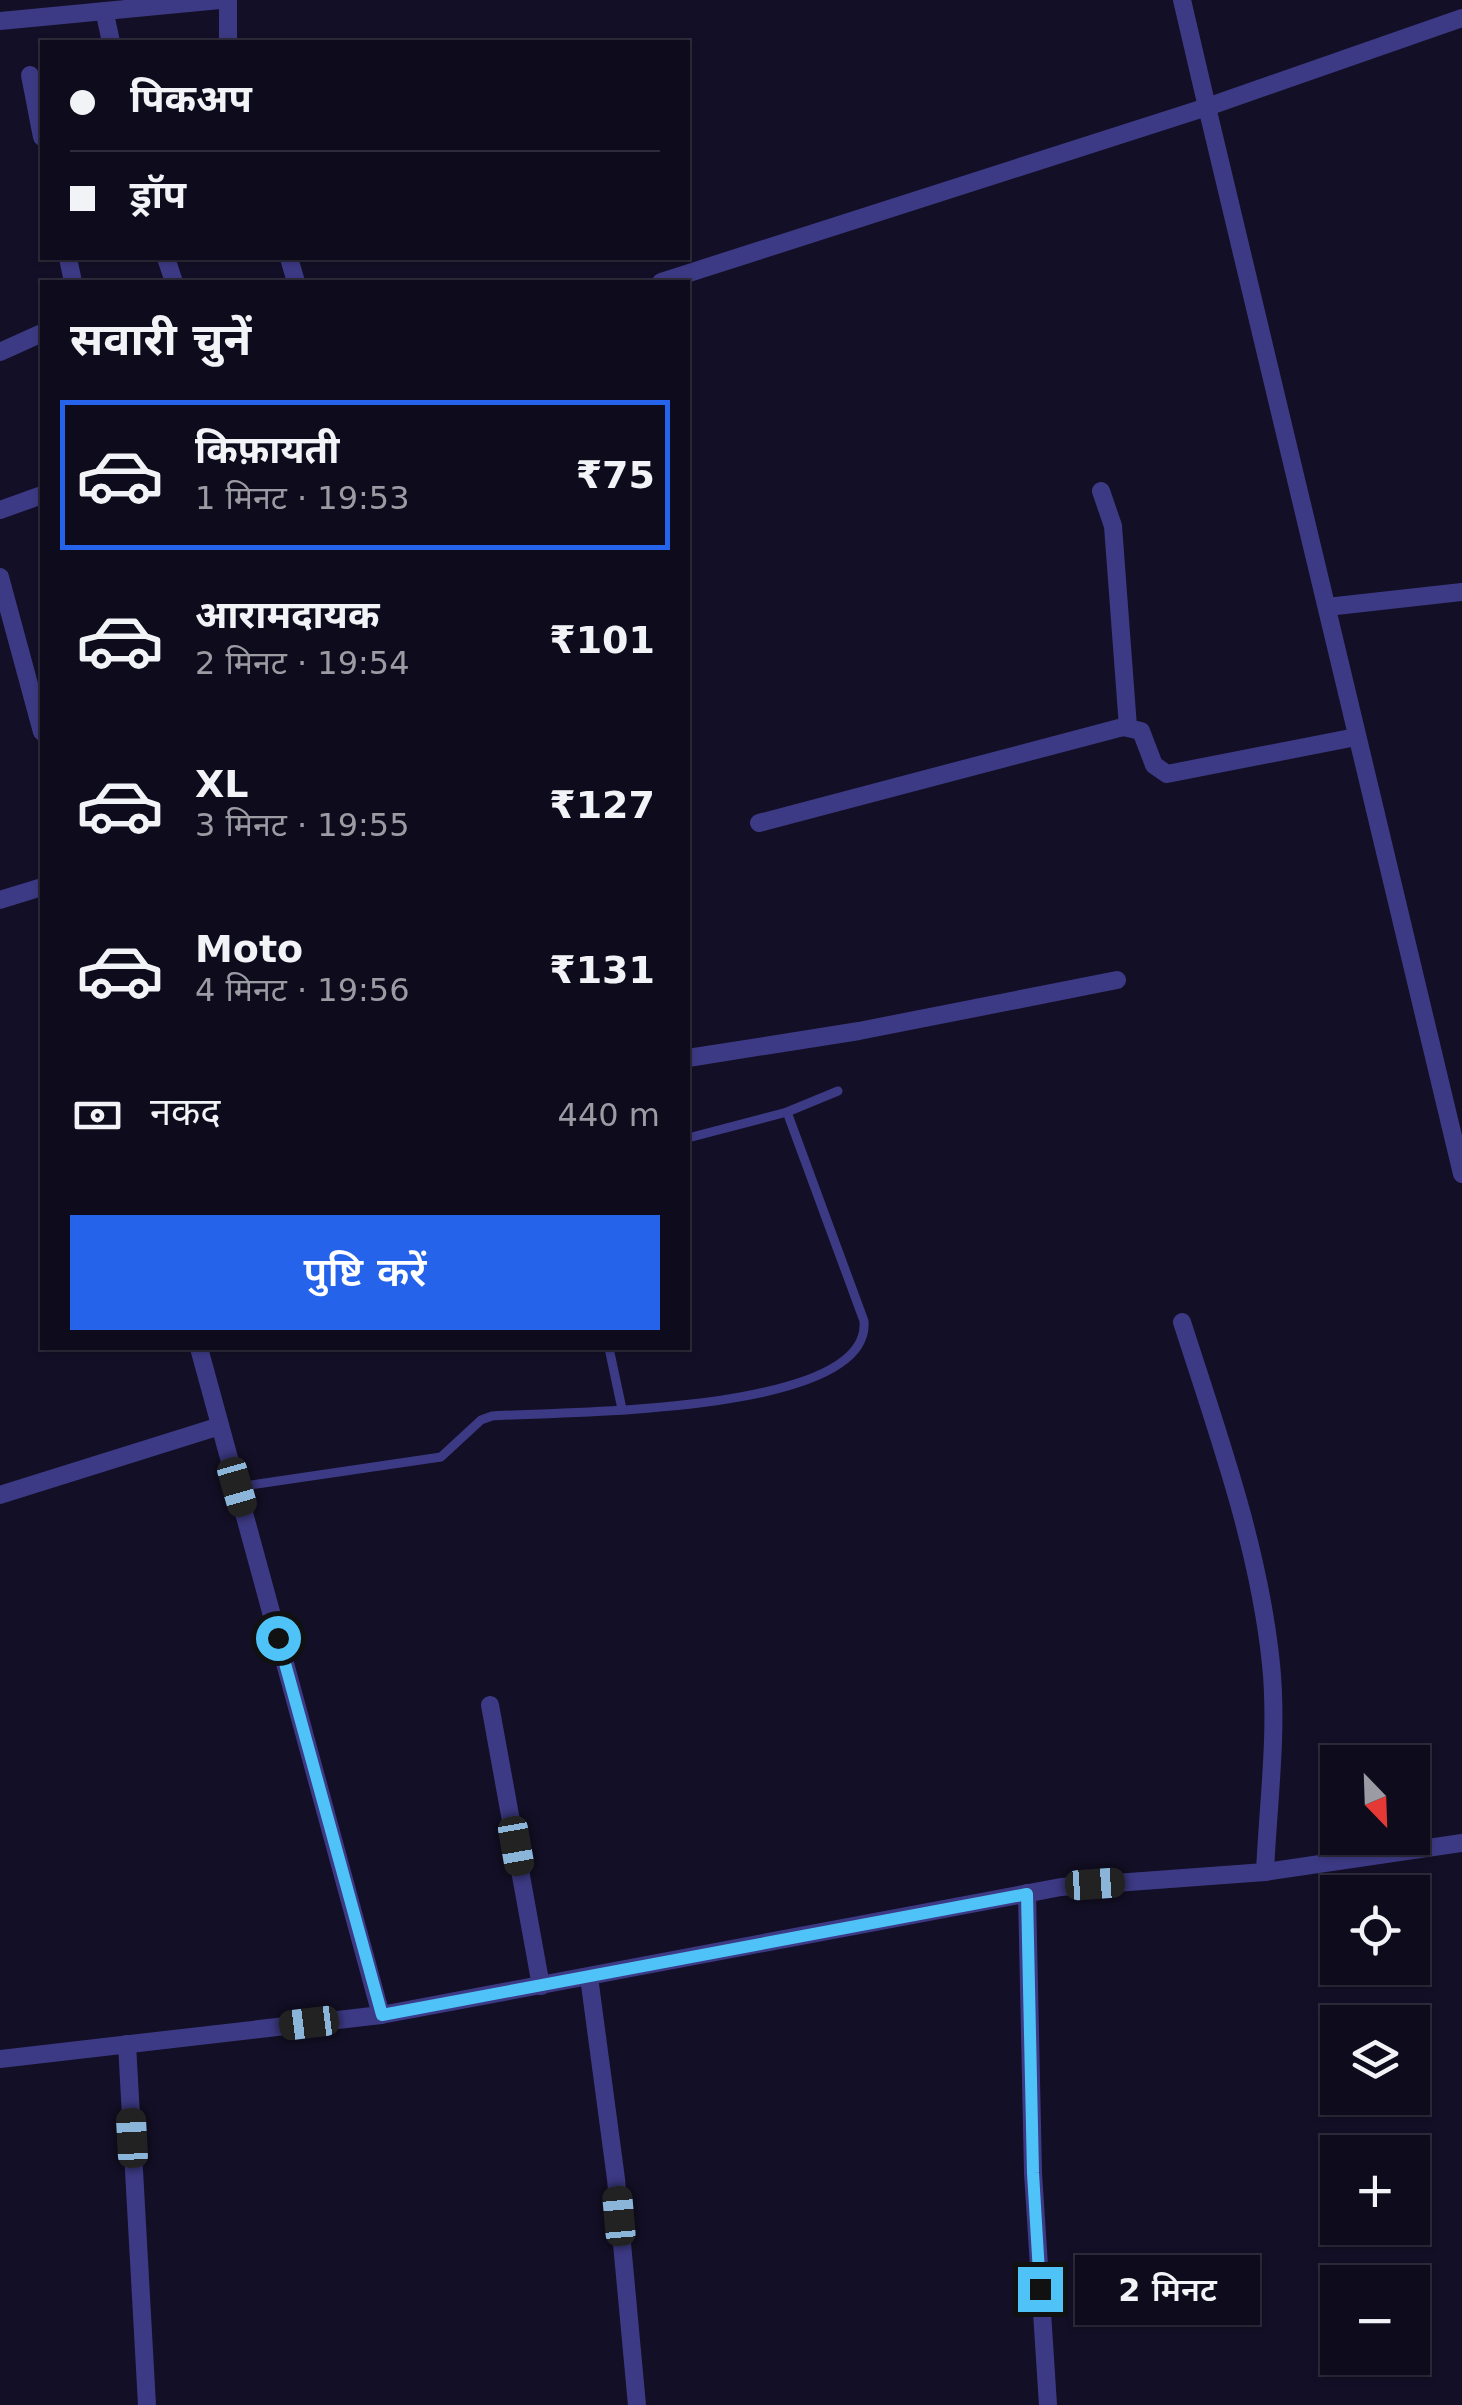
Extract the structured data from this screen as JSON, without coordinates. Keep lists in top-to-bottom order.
{
  "north": "bottom right",
  "page": {
    "banner": ["पिकअप", "ड्रॉप"],
    "heading": "सवारी चुनें",
    "list": [
      {
        "name": "किफ़ायती",
        "note": "1 मिनट · 19:53",
        "value": "₹75"
      },
      {
        "name": "आरामदायक",
        "note": "2 मिनट · 19:54",
        "value": "₹101"
      },
      {
        "name": "XL",
        "note": "3 मिनट · 19:55",
        "value": "₹127"
      },
      {
        "name": "Moto",
        "note": "4 मिनट · 19:56",
        "value": "₹131"
      }
    ],
    "pay": ["नकद", "440 m"],
    "buttons": "पुष्टि करें",
    "map_buttons": ["+", "−"],
    "bubble": "2 मिनट"
  }
}
